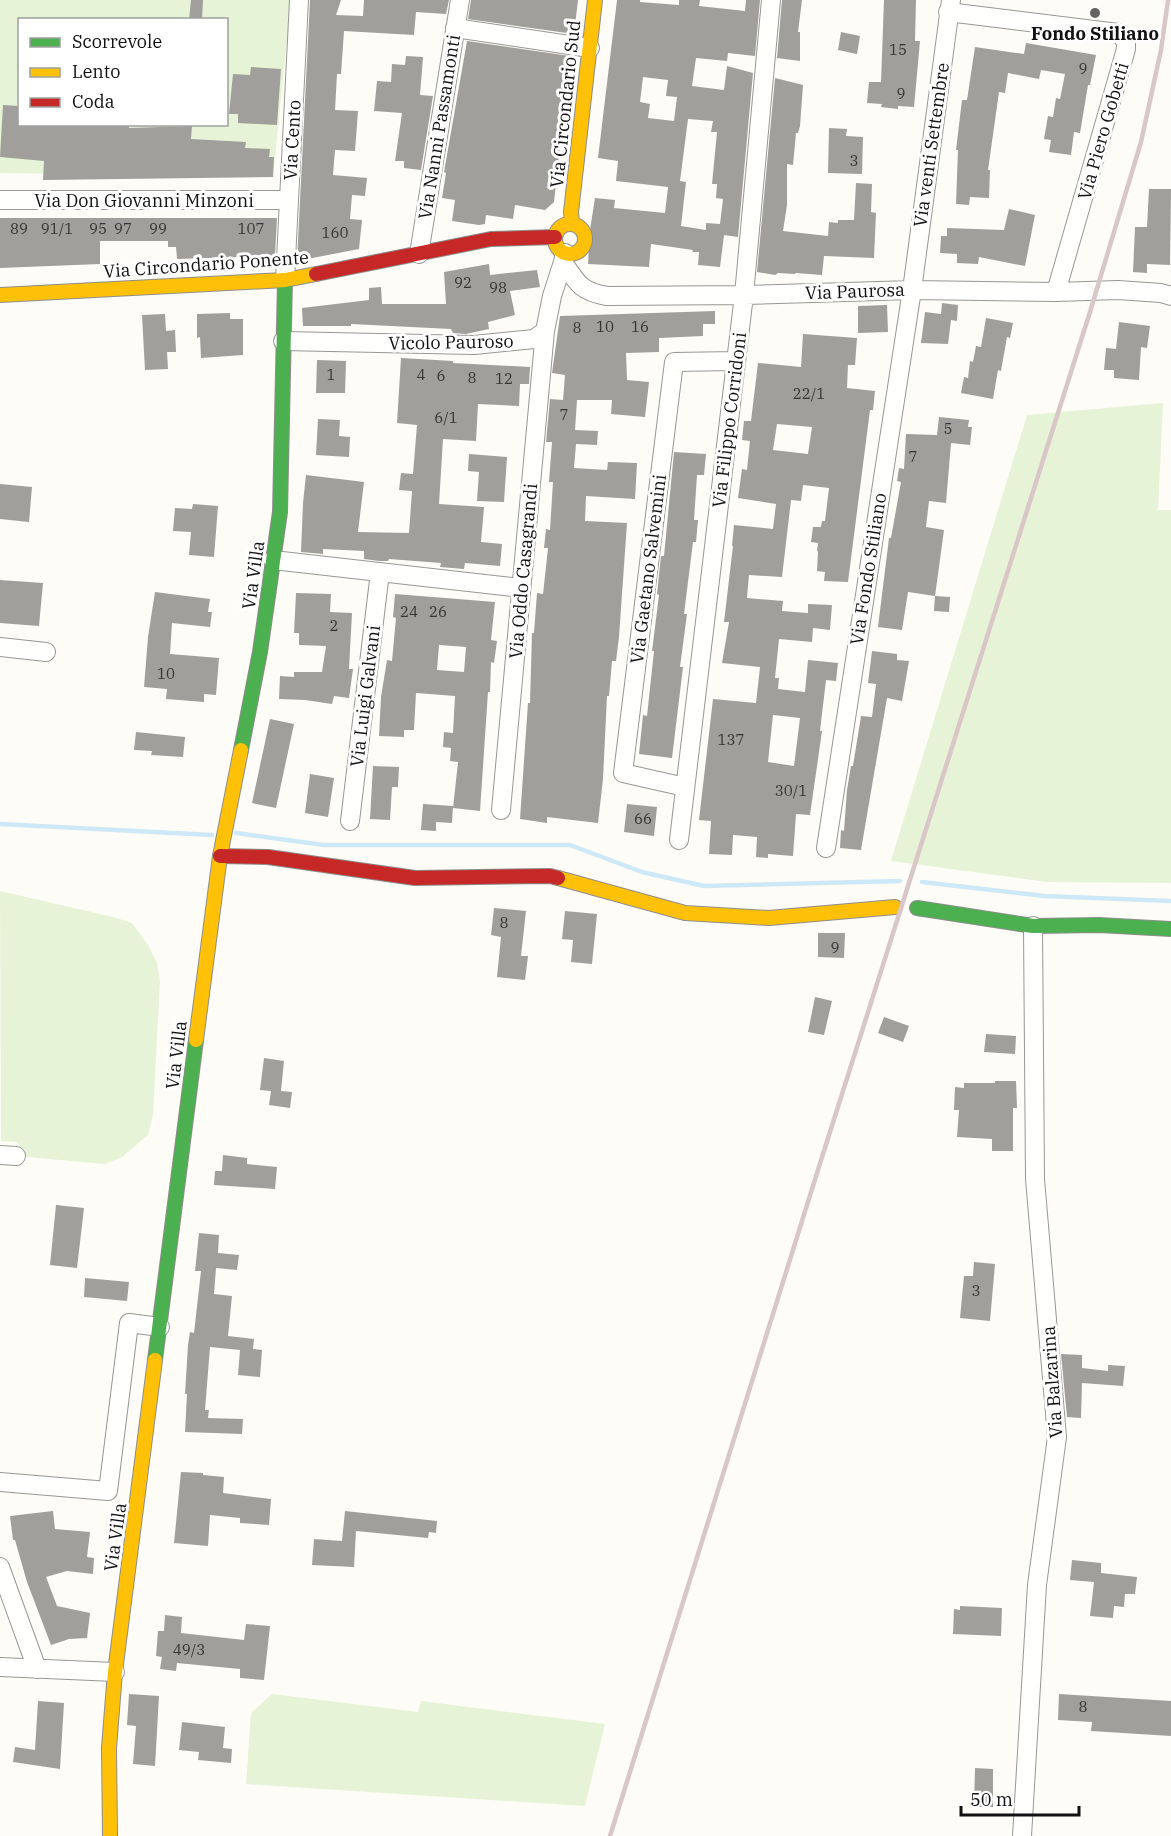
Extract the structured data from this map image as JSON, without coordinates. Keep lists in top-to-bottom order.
{
  "streets": {
    "street": [
      "Via Circondario Sud",
      "Via Nanni Passamonti",
      "Via Piero Gobetti",
      "Via Cento",
      "Via venti Settembre",
      "Via Don Giovanni Minzoni",
      "Via Circondario Ponente",
      "Via Paurosa",
      "Vicolo Pauroso",
      "Via Filippo Corridoni",
      "Via Gaetano Salvemini",
      "Via Fondo Stiliano",
      "Via Oddo Casagrandi",
      "Via Villa",
      "Via Luigi Galvani",
      "Via Balzarina"
    ]
  },
  "crossings": [
    ["Via Circondario Sud", "Via Circondario Ponente"],
    ["Via Circondario Sud", "Via Paurosa"],
    ["Via Nanni Passamonti", "Via Circondario Ponente"],
    ["Via Piero Gobetti", "Via venti Settembre"],
    ["Via Piero Gobetti", "Via Paurosa"],
    ["Via Cento", "Via Don Giovanni Minzoni"],
    ["Via Cento", "Via Circondario Ponente"],
    ["Via Cento", "Via Villa"],
    ["Via venti Settembre", "Via Paurosa"],
    ["Via venti Settembre", "Via Fondo Stiliano"],
    ["Via Circondario Ponente", "Via Paurosa"],
    ["Via Circondario Ponente", "Via Villa"],
    ["Via Paurosa", "Via Filippo Corridoni"],
    ["Via Paurosa", "Via Fondo Stiliano"],
    ["Vicolo Pauroso", "Via Oddo Casagrandi"],
    ["Vicolo Pauroso", "Via Villa"],
    ["Via Filippo Corridoni", "Via Gaetano Salvemini"]
  ],
  "places": ["Fondo Stiliano"],
  "house_numbers": [
    "15",
    "9",
    "9",
    "3",
    "89",
    "91/1",
    "95",
    "97",
    "99",
    "107",
    "160",
    "92",
    "98",
    "10",
    "16",
    "8",
    "1",
    "4",
    "6",
    "8",
    "12",
    "22/1",
    "7",
    "6/1",
    "5",
    "7",
    "24",
    "26",
    "2",
    "10",
    "137",
    "30/1",
    "66",
    "8",
    "9",
    "3",
    "49/3",
    "8"
  ],
  "legend": ["Scorrevole", "Lento", "Coda"],
  "scale_bar": "50 m"
}
